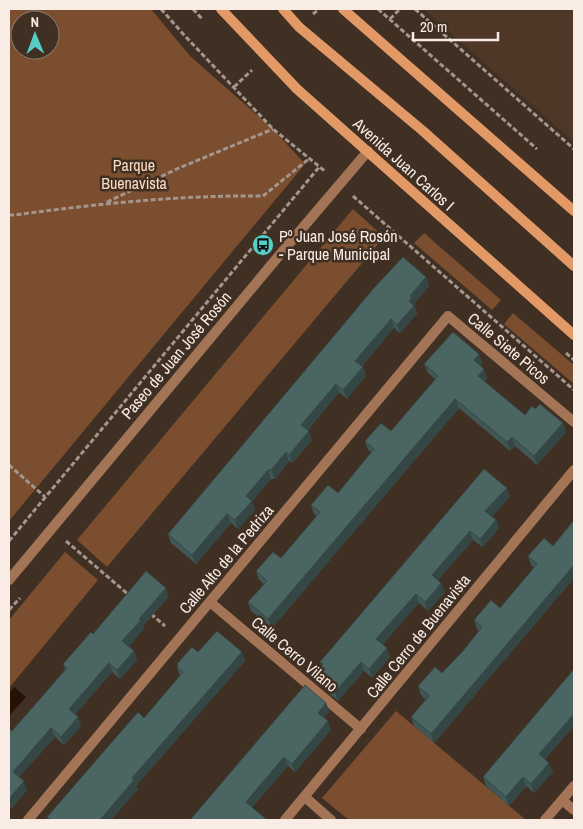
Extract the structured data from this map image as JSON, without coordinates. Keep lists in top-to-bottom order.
{
  "streets": {
    "main road": ["Avenida Juan Carlos I"],
    "street": [
      "Calle Siete Picos",
      "Paseo de Juan José Rosón",
      "Calle Alto de la Pedriza",
      "Calle Cerro de Buenavista",
      "Calle Cerro Vilano"
    ]
  },
  "crossings": [
    ["Avenida Juan Carlos I", "Paseo de Juan José Rosón"],
    ["Calle Siete Picos", "Calle Alto de la Pedriza"],
    ["Calle Alto de la Pedriza", "Calle Cerro Vilano"],
    ["Calle Cerro de Buenavista", "Calle Cerro Vilano"]
  ],
  "parks": ["Parque Buenavista"],
  "places": {
    "bus stop": ["Pº Juan José Rosón - Parque Municipal"]
  },
  "scale_bar": "20 m",
  "north": "top"
}
